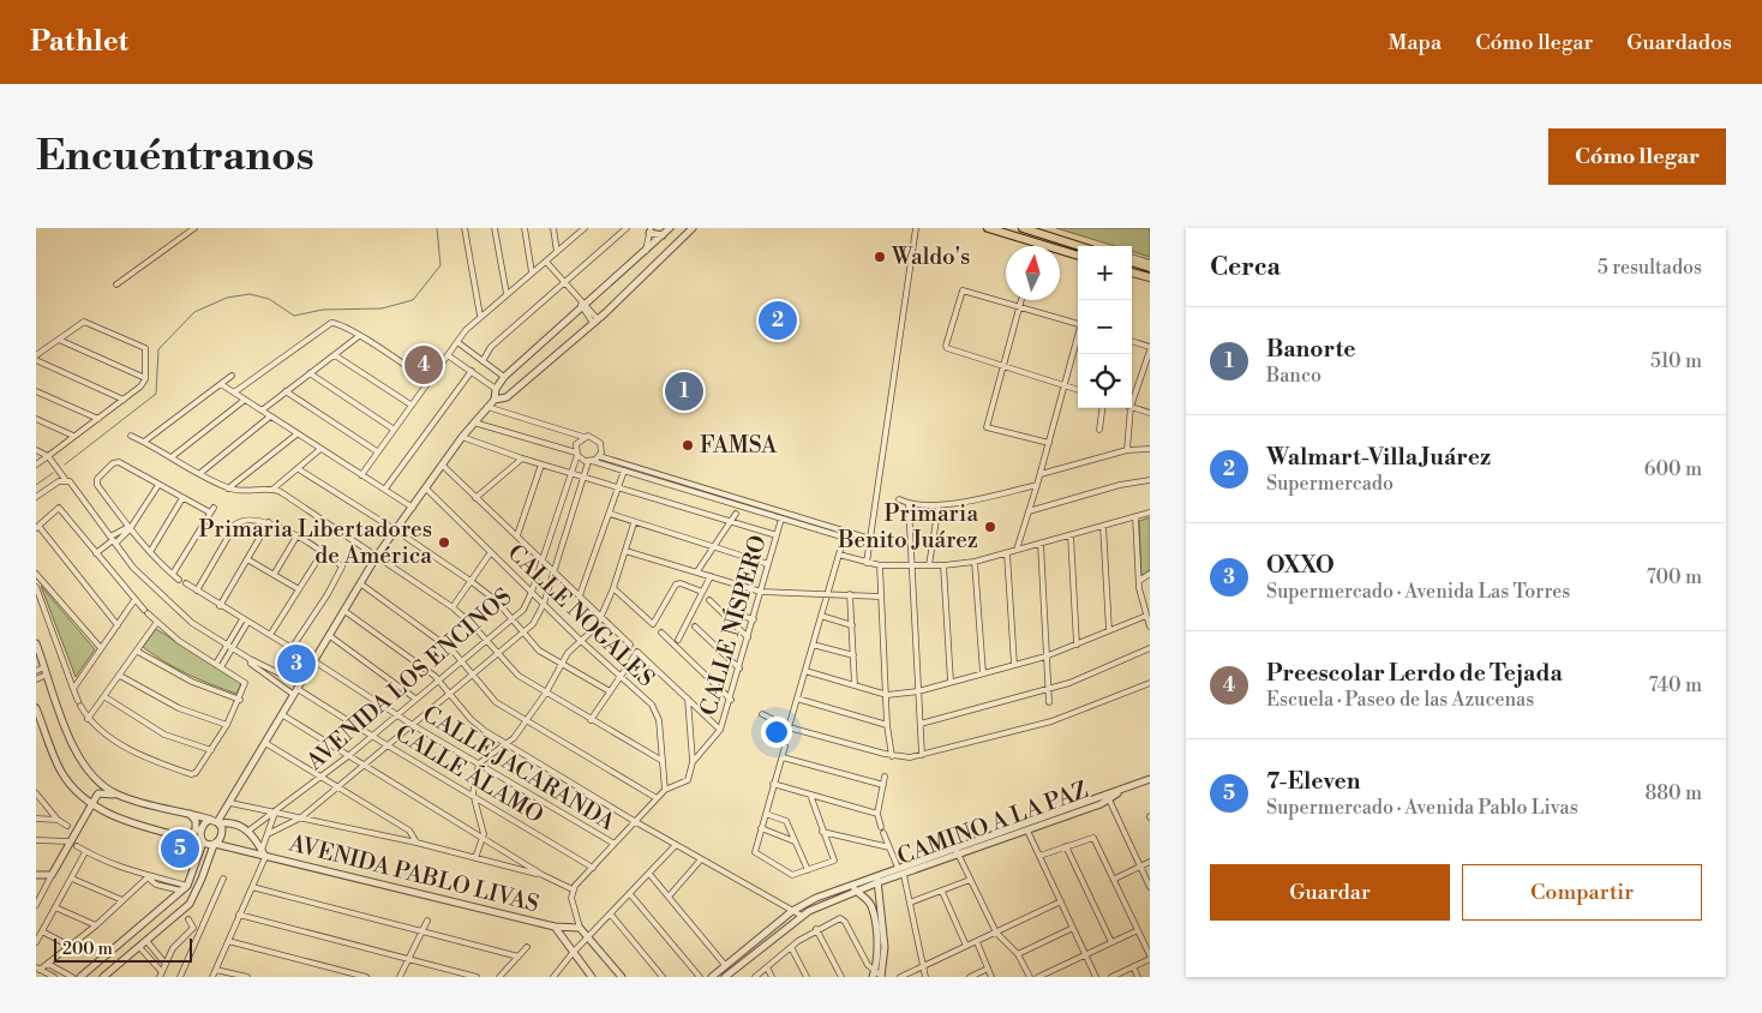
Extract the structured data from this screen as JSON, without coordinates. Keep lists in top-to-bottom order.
{
  "streets": {
    "street": [
      "CALLE NOGALES",
      "CALLE NÍSPERO",
      "AVENIDA LOS ENCINOS",
      "CALLE JACARANDA",
      "CALLE ÁLAMO",
      "CAMINO A LA PAZ",
      "AVENIDA PABLO LIVAS"
    ]
  },
  "crossings": [
    ["CALLE NOGALES", "CALLE NÍSPERO"],
    ["CALLE NOGALES", "AVENIDA LOS ENCINOS"],
    ["CALLE NÍSPERO", "CALLE JACARANDA"],
    ["CALLE NÍSPERO", "CALLE ÁLAMO"],
    ["AVENIDA LOS ENCINOS", "CALLE JACARANDA"],
    ["AVENIDA LOS ENCINOS", "CALLE ÁLAMO"],
    ["AVENIDA LOS ENCINOS", "AVENIDA PABLO LIVAS"]
  ],
  "places": [
    "Waldo's",
    "FAMSA",
    "Primaria Benito Juárez",
    "Primaria Libertadores de América"
  ],
  "scale_bar": "200 m",
  "north": "top",
  "page": {
    "header": "Pathlet",
    "nav": ["Mapa", "Cómo llegar", "Guardados"],
    "buttons": [
      "Cómo llegar",
      ["Guardar", "Compartir"]
    ],
    "title": "Encuéntranos",
    "heading": ["Cerca", "5 resultados"],
    "map_buttons": ["+", "−"],
    "pins": [
      "2",
      "4",
      "1",
      "3",
      "5"
    ],
    "list": [
      {
        "mark": "1",
        "name": "Banorte",
        "note": "Banco",
        "value": "510 m"
      },
      {
        "mark": "2",
        "name": "Walmart-Villa Juárez",
        "note": "Supermercado",
        "value": "600 m"
      },
      {
        "mark": "3",
        "name": "OXXO",
        "note": "Supermercado · Avenida Las Torres",
        "value": "700 m"
      },
      {
        "mark": "4",
        "name": "Preescolar Lerdo de Tejada",
        "note": "Escuela · Paseo de las Azucenas",
        "value": "740 m"
      },
      {
        "mark": "5",
        "name": "7-Eleven",
        "note": "Supermercado · Avenida Pablo Livas",
        "value": "880 m"
      }
    ],
    "scale": "200 m"
  }
}
